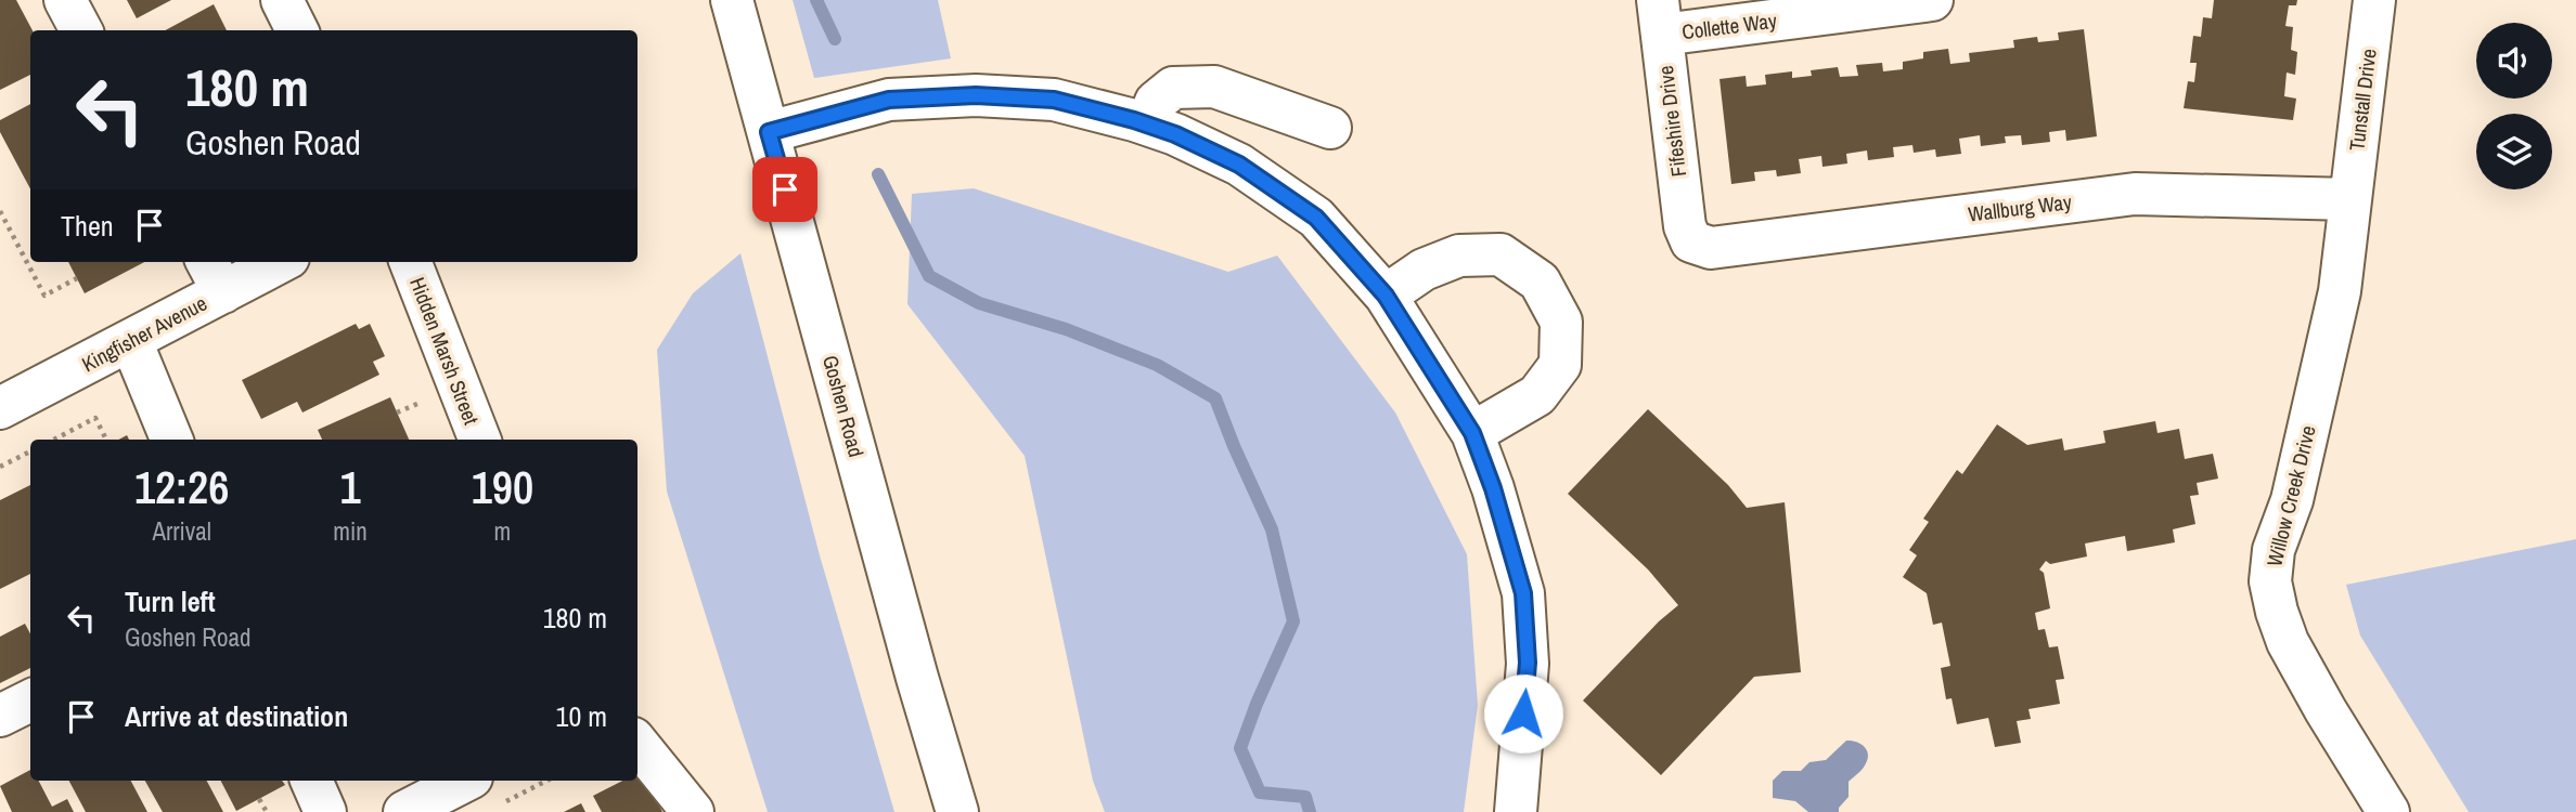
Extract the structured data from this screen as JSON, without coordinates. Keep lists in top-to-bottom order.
{
  "streets": {
    "street": [
      "Collette Way",
      "Tunstall Drive",
      "Fifeshire Drive",
      "Wallburg Way",
      "Kingfisher Avenue",
      "Hidden Marsh Street",
      "Goshen Road",
      "Willow Creek Drive"
    ]
  },
  "crossings": [
    ["Collette Way", "Fifeshire Drive"],
    ["Tunstall Drive", "Wallburg Way"],
    ["Tunstall Drive", "Willow Creek Drive"],
    ["Fifeshire Drive", "Wallburg Way"],
    ["Wallburg Way", "Willow Creek Drive"]
  ],
  "page": {
    "turn": ["180 m", "Goshen Road"],
    "then": "Then",
    "eta": [
      "12:26",
      "Arrival",
      "1",
      "min",
      "190",
      "m"
    ],
    "list": [
      {
        "name": "Turn left",
        "note": "Goshen Road",
        "value": "180 m"
      },
      {
        "name": "Arrive at destination",
        "value": "10 m"
      }
    ]
  }
}
